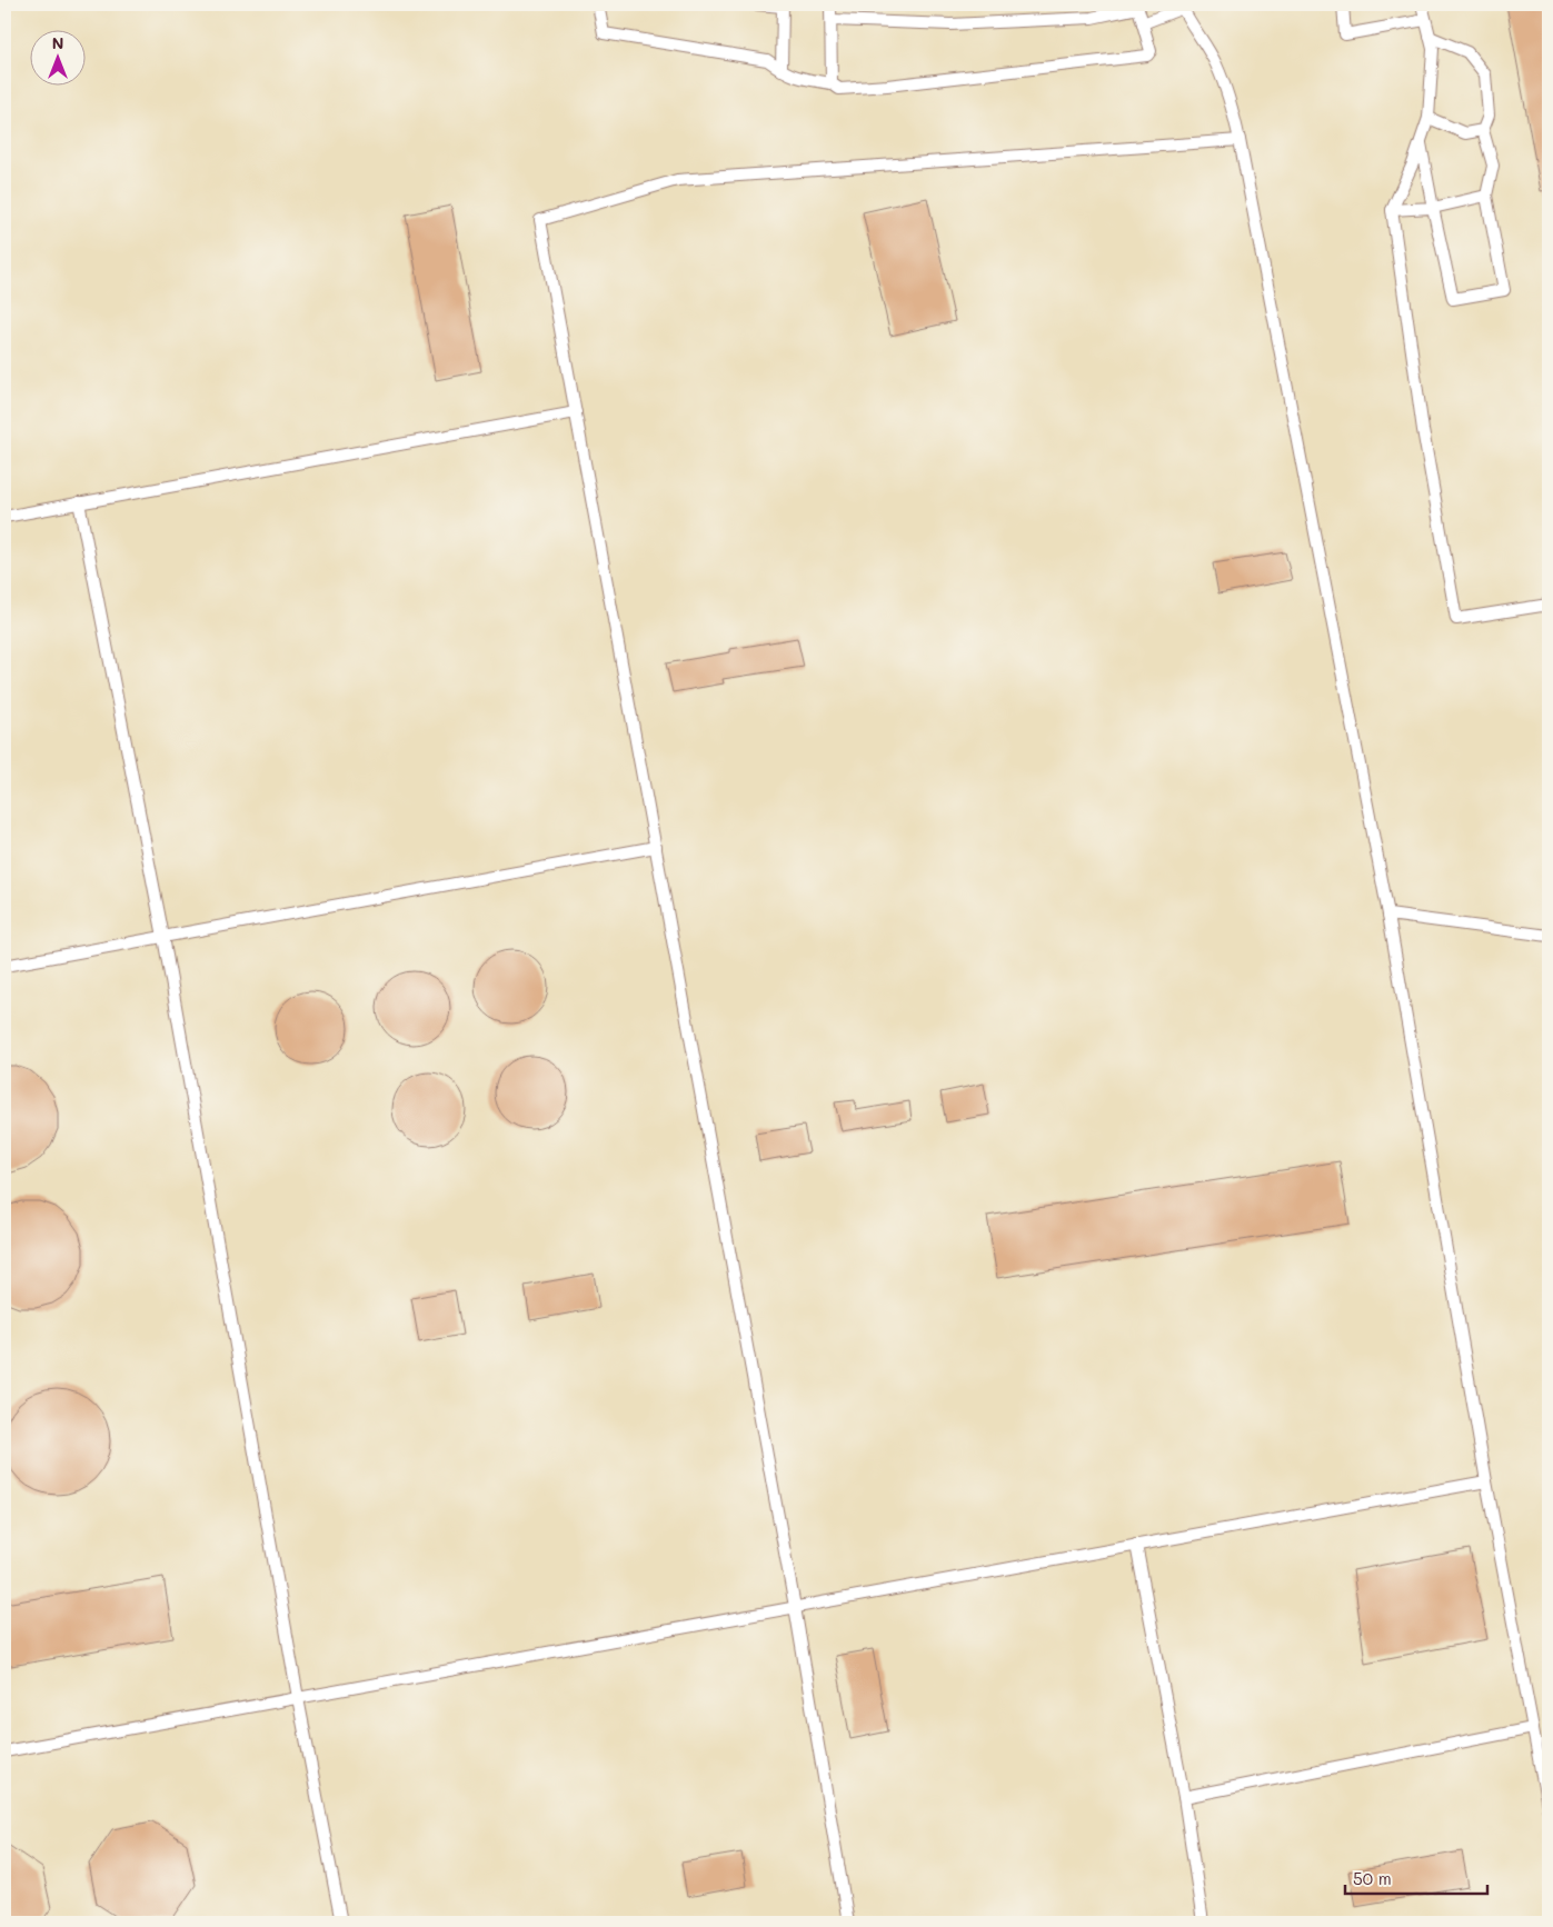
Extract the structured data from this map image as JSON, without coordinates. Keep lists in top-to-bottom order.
{
  "scale_bar": "50 m",
  "north": "top"
}
